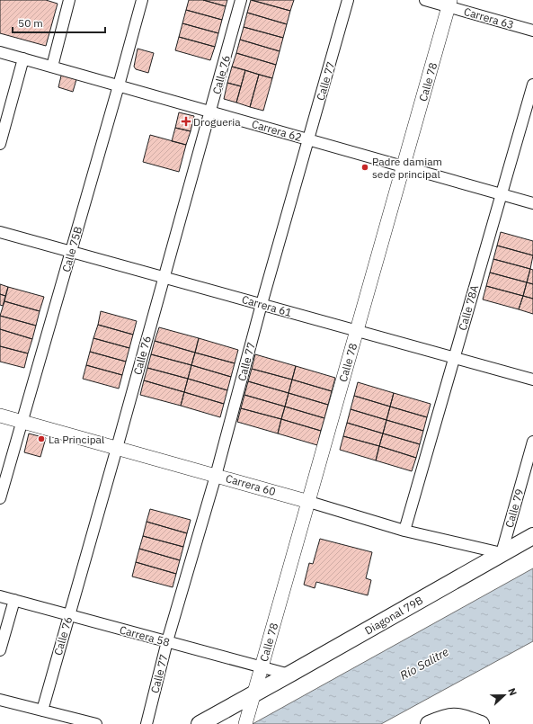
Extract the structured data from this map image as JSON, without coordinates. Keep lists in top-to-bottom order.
{
  "streets": {
    "main road": ["Diagonal 79B"],
    "street": [
      "Carrera 63",
      "Calle 76",
      "Calle 77",
      "Calle 78",
      "Carrera 62",
      "Calle 75B",
      "Carrera 61",
      "Calle 78A",
      "Carrera 60",
      "Calle 79",
      "Carrera 58"
    ]
  },
  "crossings": [
    ["Carrera 63", "Calle 78"],
    ["Calle 76", "Carrera 62"],
    ["Calle 76", "Carrera 61"],
    ["Calle 76", "Carrera 60"],
    ["Calle 76", "Carrera 58"],
    ["Calle 77", "Carrera 62"],
    ["Calle 77", "Carrera 61"],
    ["Calle 77", "Carrera 60"],
    ["Calle 77", "Carrera 58"],
    ["Calle 78", "Carrera 62"],
    ["Calle 78", "Carrera 61"],
    ["Calle 78", "Carrera 60"],
    ["Calle 78", "Diagonal 79B"],
    ["Calle 78", "Carrera 58"],
    ["Carrera 62", "Calle 75B"],
    ["Carrera 62", "Calle 78A"],
    ["Calle 75B", "Carrera 61"],
    ["Calle 75B", "Carrera 60"],
    ["Carrera 61", "Calle 78A"],
    ["Calle 78A", "Carrera 60"],
    ["Carrera 60", "Calle 79"],
    ["Carrera 60", "Diagonal 79B"],
    ["Calle 79", "Diagonal 79B"],
    ["Diagonal 79B", "Carrera 58"]
  ],
  "water": ["Río Salitre"],
  "places": {
    "health": ["Drogueria"],
    "other": ["Padre damiam sede principal", "La Principal"]
  },
  "scale_bar": "50 m",
  "north": "right"
}
